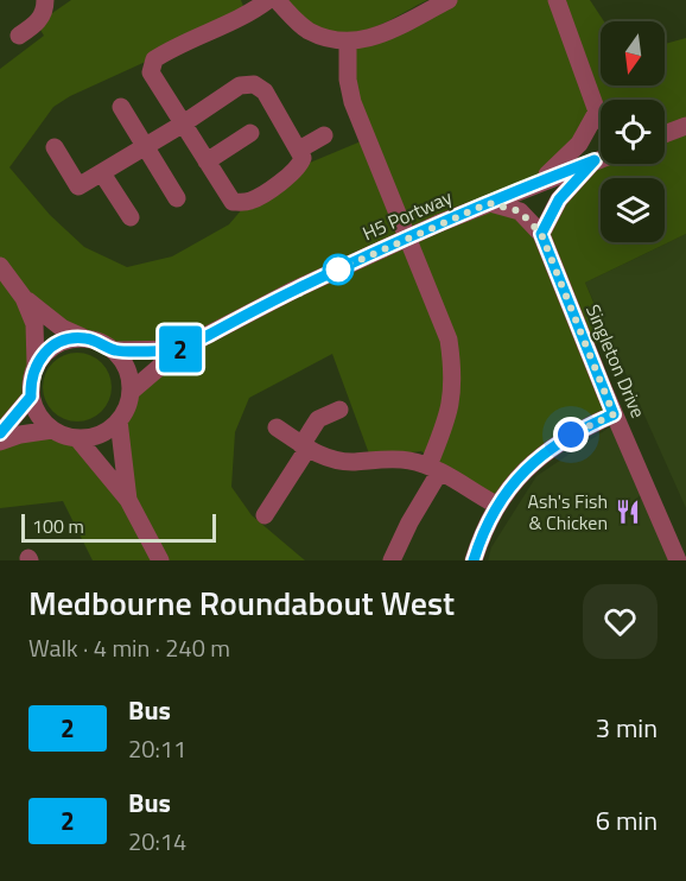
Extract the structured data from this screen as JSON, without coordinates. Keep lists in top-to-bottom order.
{
  "streets": {
    "street": ["H5 Portway", "Singleton Drive"]
  },
  "crossings": [
    ["H5 Portway", "Singleton Drive"]
  ],
  "places": {
    "restaurant": ["Ash's Fish & Chicken"]
  },
  "lines": ["bus line 2"],
  "scale_bar": "100 m",
  "north": "bottom",
  "page": {
    "on_map": "2",
    "scale": "100 m",
    "heading": ["Medbourne Roundabout West", "Walk · 4 min · 240 m"],
    "list": [
      {
        "mark": "2",
        "name": "Bus",
        "note": "20:11",
        "value": "3 min"
      },
      {
        "mark": "2",
        "name": "Bus",
        "note": "20:14",
        "value": "6 min"
      }
    ]
  }
}
